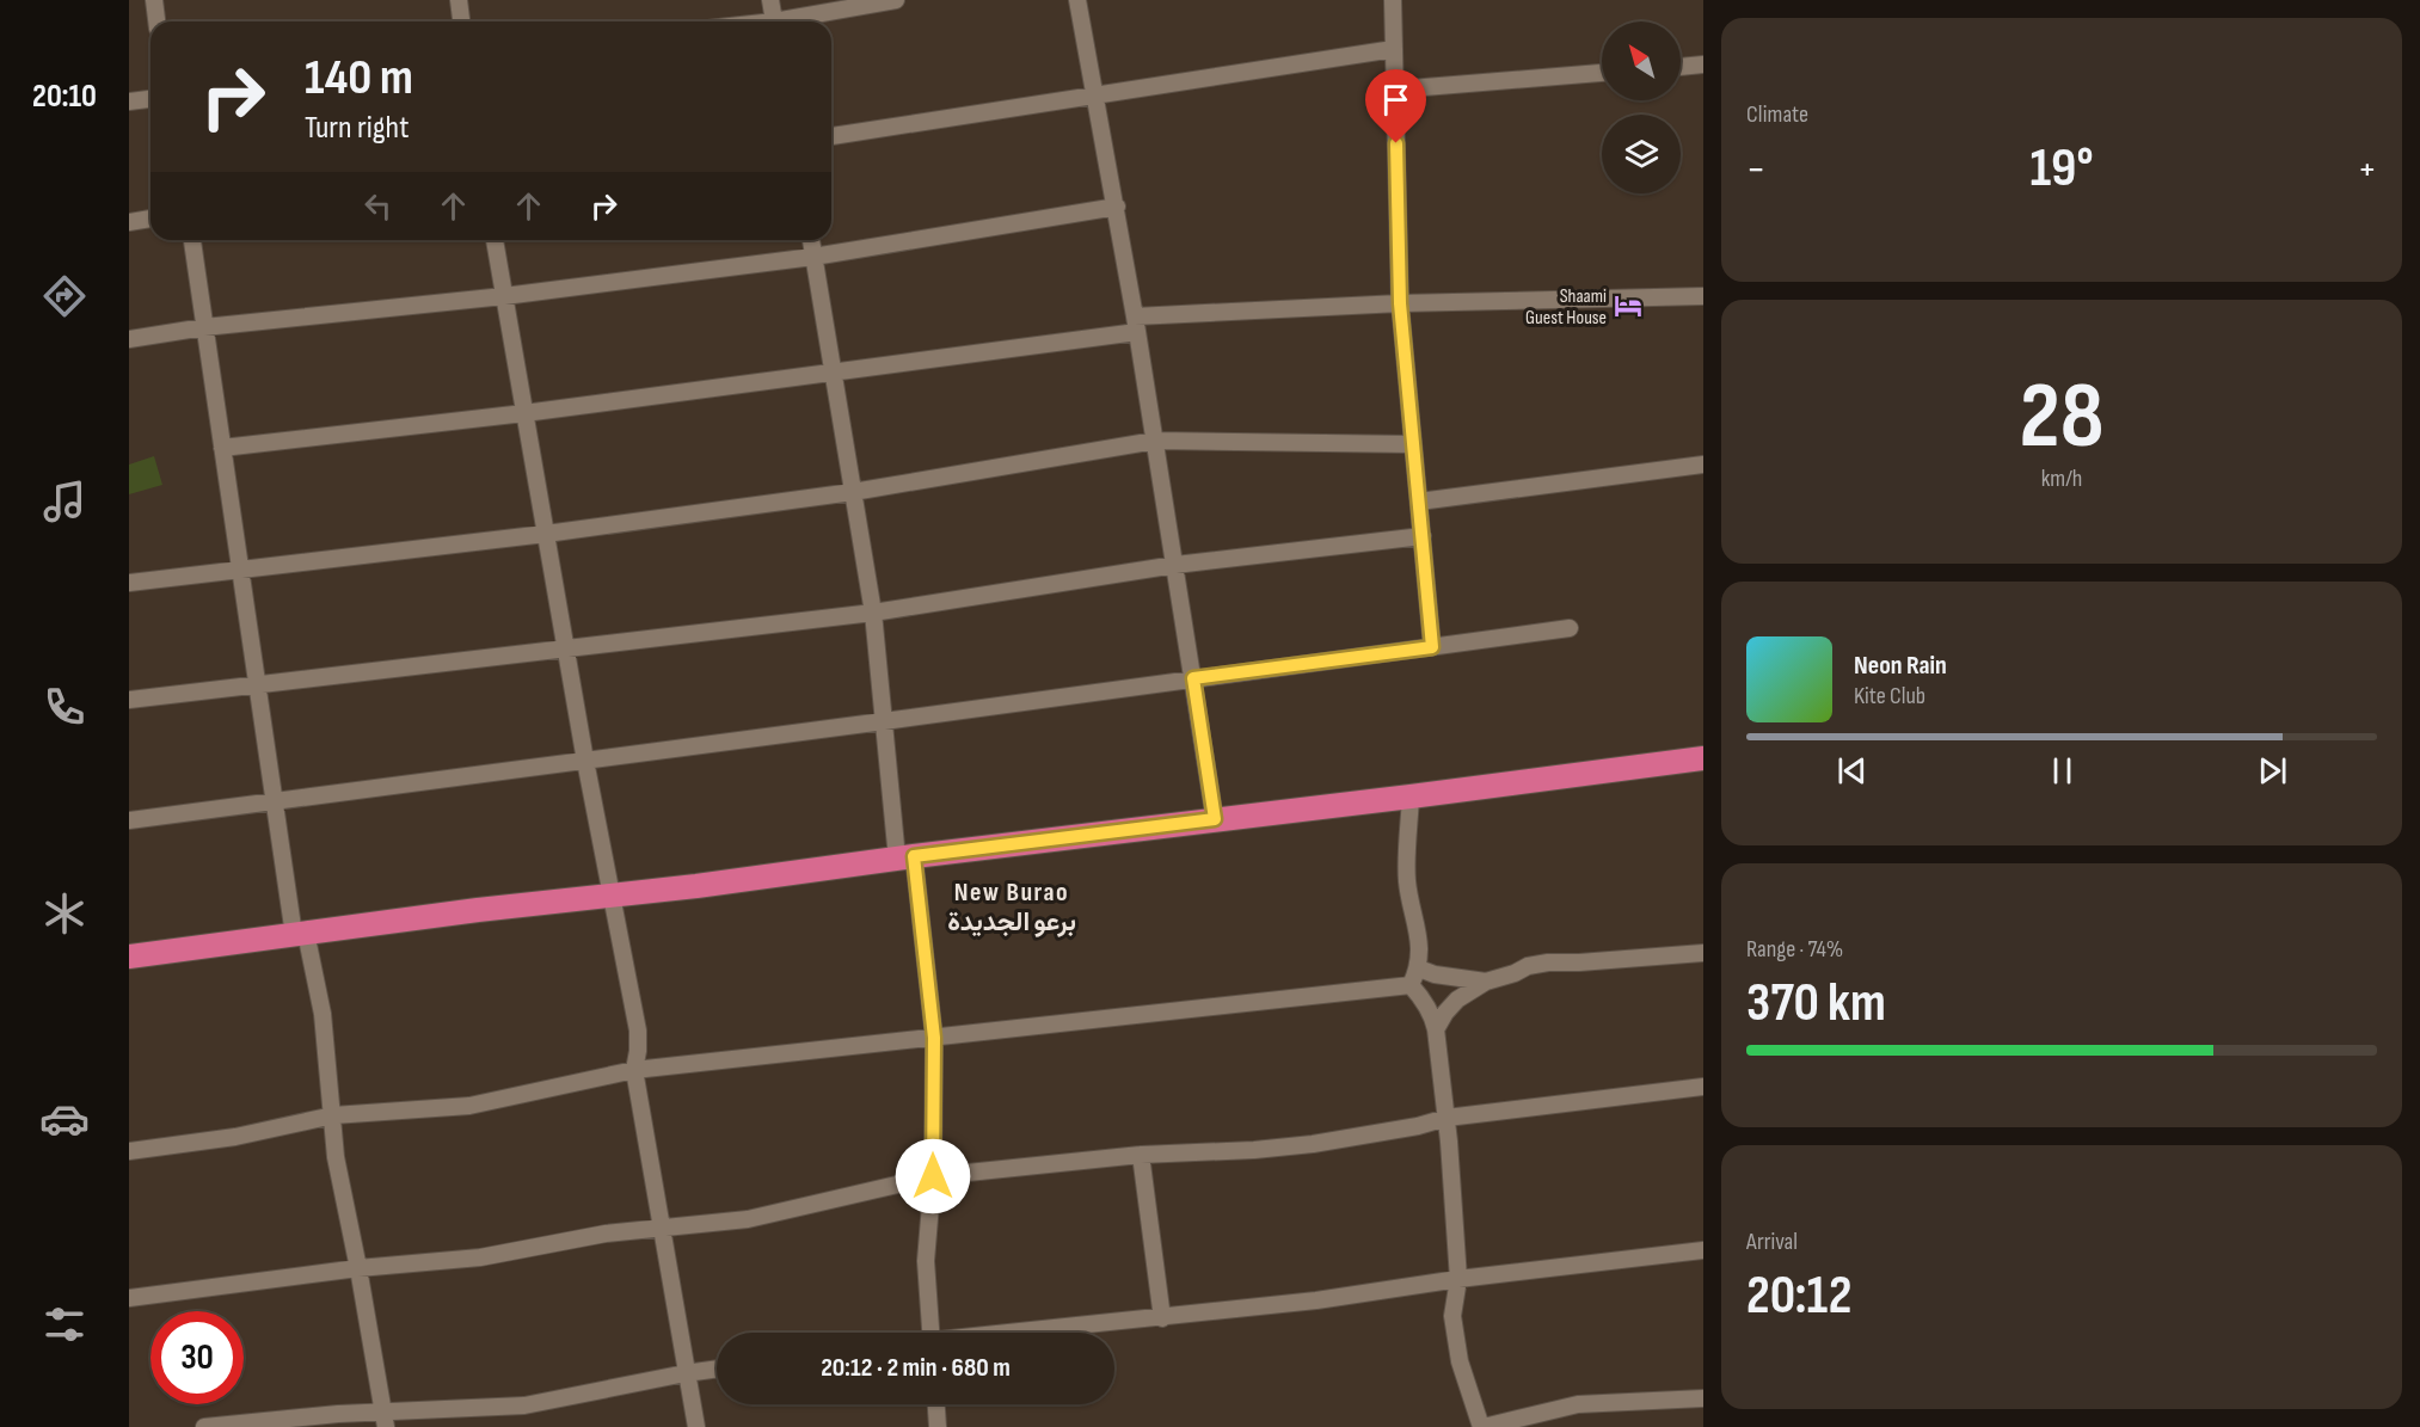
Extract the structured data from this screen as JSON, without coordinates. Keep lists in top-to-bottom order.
{
  "districts": ["New Burao برعو الجديدة"],
  "places": {
    "hotel": ["Shaami Guest House"]
  },
  "north": "top left",
  "page": {
    "tabs": "20:10",
    "tile": [
      "Climate",
      ["28", "km/h"],
      ["Range · 74%", "370 km"],
      ["Arrival", "20:12"]
    ],
    "turn": ["140 m", "Turn right"],
    "heat": ["−", "19°", "+"],
    "song": ["Neon Rain", "Kite Club"],
    "limit": "30",
    "trip": "20:12 · 2 min · 680 m"
  }
}
